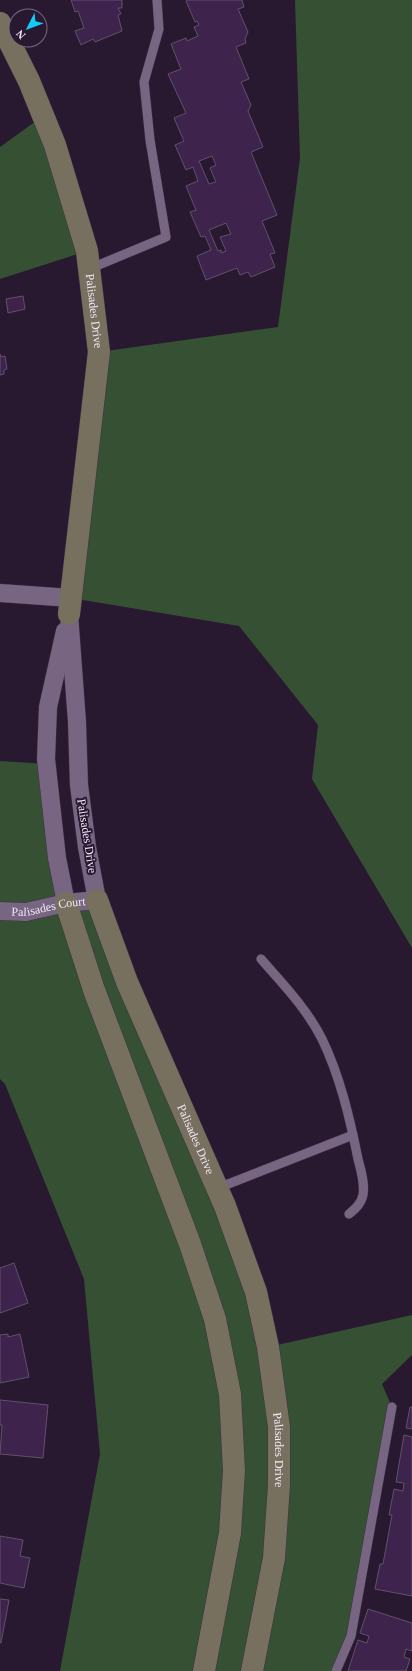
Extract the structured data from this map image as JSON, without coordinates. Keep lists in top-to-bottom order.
{
  "streets": {
    "street": ["Palisades Drive", "Palisades Court"]
  },
  "crossings": [
    ["Palisades Drive", "Palisades Court"]
  ],
  "north": "bottom left"
}
